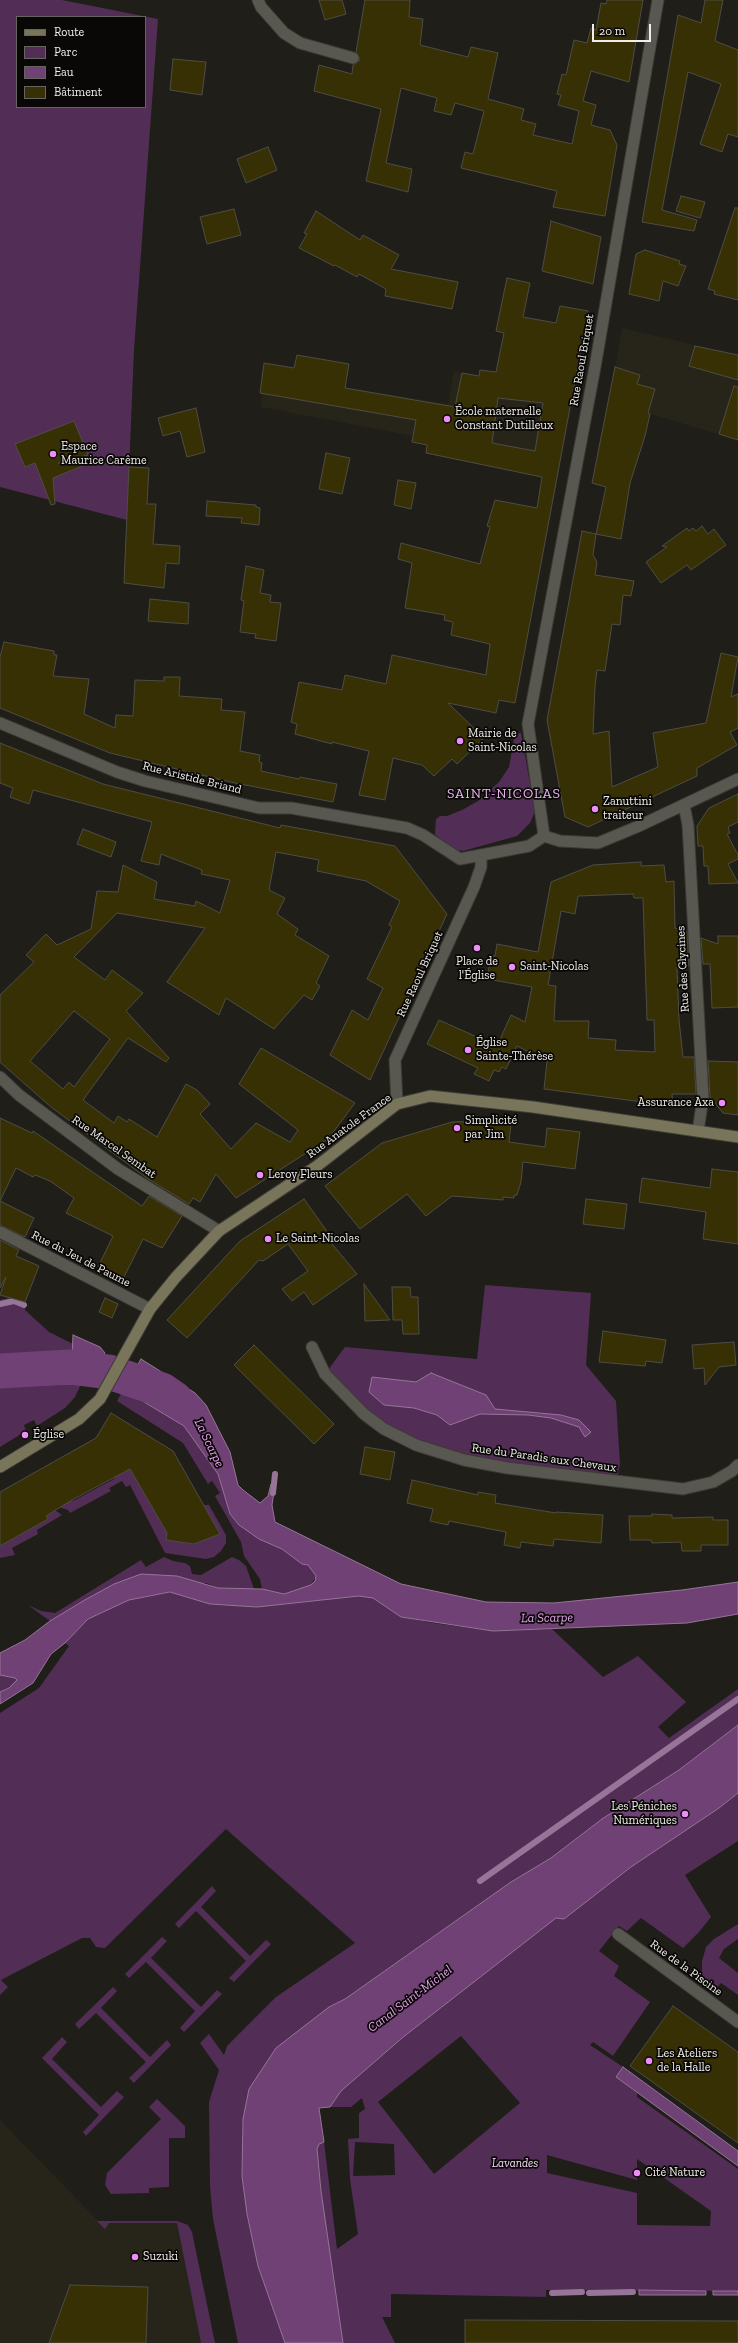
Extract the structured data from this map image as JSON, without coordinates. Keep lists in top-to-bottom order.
{
  "streets": {
    "main road": ["Rue Anatole France"],
    "street": [
      "Rue Raoul Briquet",
      "Rue Aristide Briand",
      "Rue des Glycines",
      "Rue Marcel Sembat",
      "Rue du Jeu de Paume",
      "Rue du Paradis aux Chevaux",
      "Rue de la Piscine"
    ]
  },
  "crossings": [
    ["Rue Raoul Briquet", "Rue Aristide Briand"],
    ["Rue Raoul Briquet", "Rue Anatole France"],
    ["Rue des Glycines", "Rue Anatole France"],
    ["Rue Anatole France", "Rue Marcel Sembat"],
    ["Rue Anatole France", "Rue du Jeu de Paume"]
  ],
  "districts": ["SAINT-NICOLAS"],
  "water": ["La Scarpe", "Canal Saint-Michel"],
  "parks": ["Lavandes"],
  "places": [
    "École maternelle Constant Dutilleux",
    "Espace Maurice Carême",
    "Mairie de Saint-Nicolas",
    "Zanuttini traiteur",
    "Place de l'Église",
    "Saint-Nicolas",
    "Église Sainte-Thérèse",
    "Assurance Axa",
    "Simplicité par Jim",
    "Leroy Fleurs",
    "Le Saint-Nicolas",
    "Église",
    "Les Péniches Numériques",
    "Les Ateliers de la Halle",
    "Cité Nature",
    "Suzuki"
  ],
  "legend": [
    "Route",
    "Parc",
    "Eau",
    "Bâtiment"
  ],
  "scale_bar": "20 m"
}
